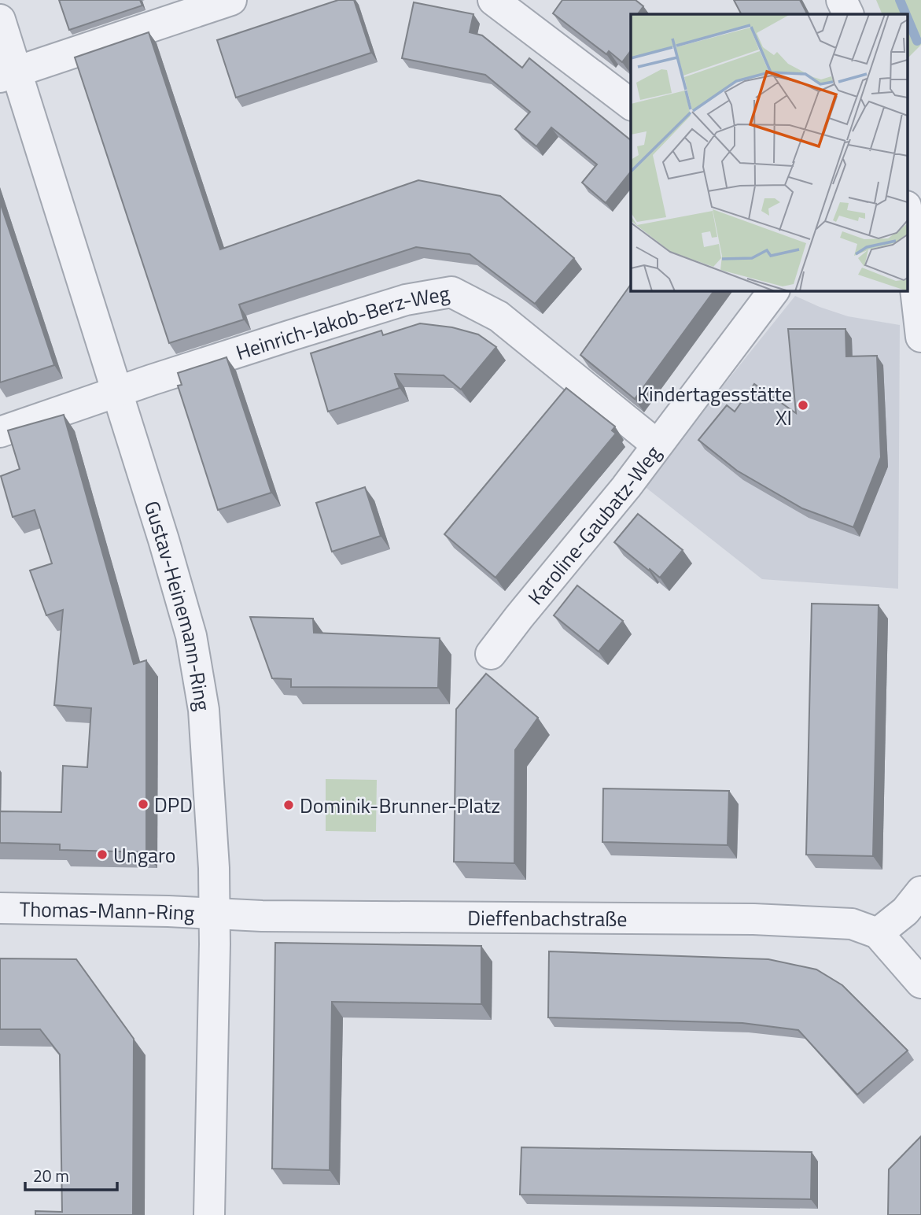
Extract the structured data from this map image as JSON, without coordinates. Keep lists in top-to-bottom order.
{
  "streets": {
    "street": [
      "Heinrich-Jakob-Berz-Weg",
      "Karoline-Gaubatz-Weg",
      "Gustav-Heinemann-Ring",
      "Thomas-Mann-Ring",
      "Dieffenbachstraße"
    ]
  },
  "crossings": [
    ["Heinrich-Jakob-Berz-Weg", "Karoline-Gaubatz-Weg"],
    ["Heinrich-Jakob-Berz-Weg", "Gustav-Heinemann-Ring"],
    ["Gustav-Heinemann-Ring", "Thomas-Mann-Ring"],
    ["Gustav-Heinemann-Ring", "Dieffenbachstraße"],
    ["Thomas-Mann-Ring", "Dieffenbachstraße"]
  ],
  "places": [
    "Kindertagesstätte XI",
    "DPD",
    "Dominik-Brunner-Platz",
    "Ungaro"
  ],
  "scale_bar": "20 m"
}
